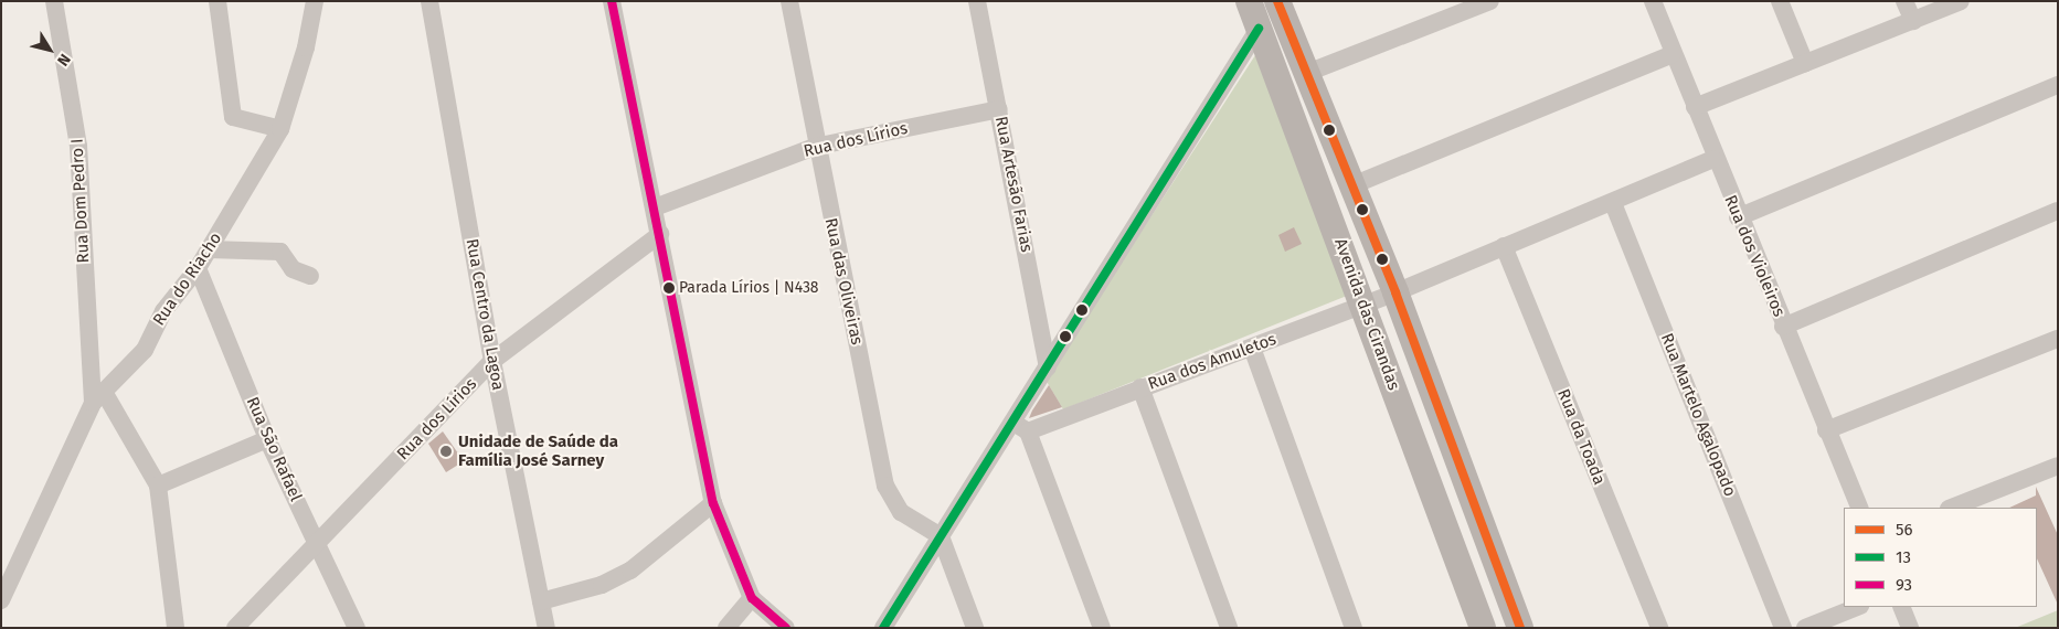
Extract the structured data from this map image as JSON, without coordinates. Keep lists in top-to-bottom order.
{
  "streets": {
    "street": [
      "Rua dos Lírios",
      "Rua Artesão Farias",
      "Rua Dom Pedro I",
      "Rua dos Violeiros",
      "Rua do Riacho",
      "Rua das Oliveiras",
      "Rua Centro da Lagoa",
      "Avenida das Cirandas",
      "Rua dos Amuletos",
      "Rua Martelo Agalopado",
      "Rua da Toada",
      "Rua São Rafael"
    ]
  },
  "crossings": [
    ["Rua dos Lírios", "Rua Artesão Farias"],
    ["Rua dos Lírios", "Rua das Oliveiras"],
    ["Rua dos Lírios", "Rua Centro da Lagoa"],
    ["Rua dos Lírios", "Rua São Rafael"],
    ["Rua Dom Pedro I", "Rua do Riacho"],
    ["Rua dos Violeiros", "Rua dos Amuletos"],
    ["Rua do Riacho", "Rua São Rafael"],
    ["Avenida das Cirandas", "Rua dos Amuletos"],
    ["Rua dos Amuletos", "Rua Martelo Agalopado"],
    ["Rua dos Amuletos", "Rua da Toada"]
  ],
  "places": ["Parada Lírios | N438", "Unidade de Saúde da Família José Sarney"],
  "lines": ["transit line 56", "transit line 93", "transit line 13"],
  "legend": ["56", "13", "93"],
  "north": "bottom right"
}
